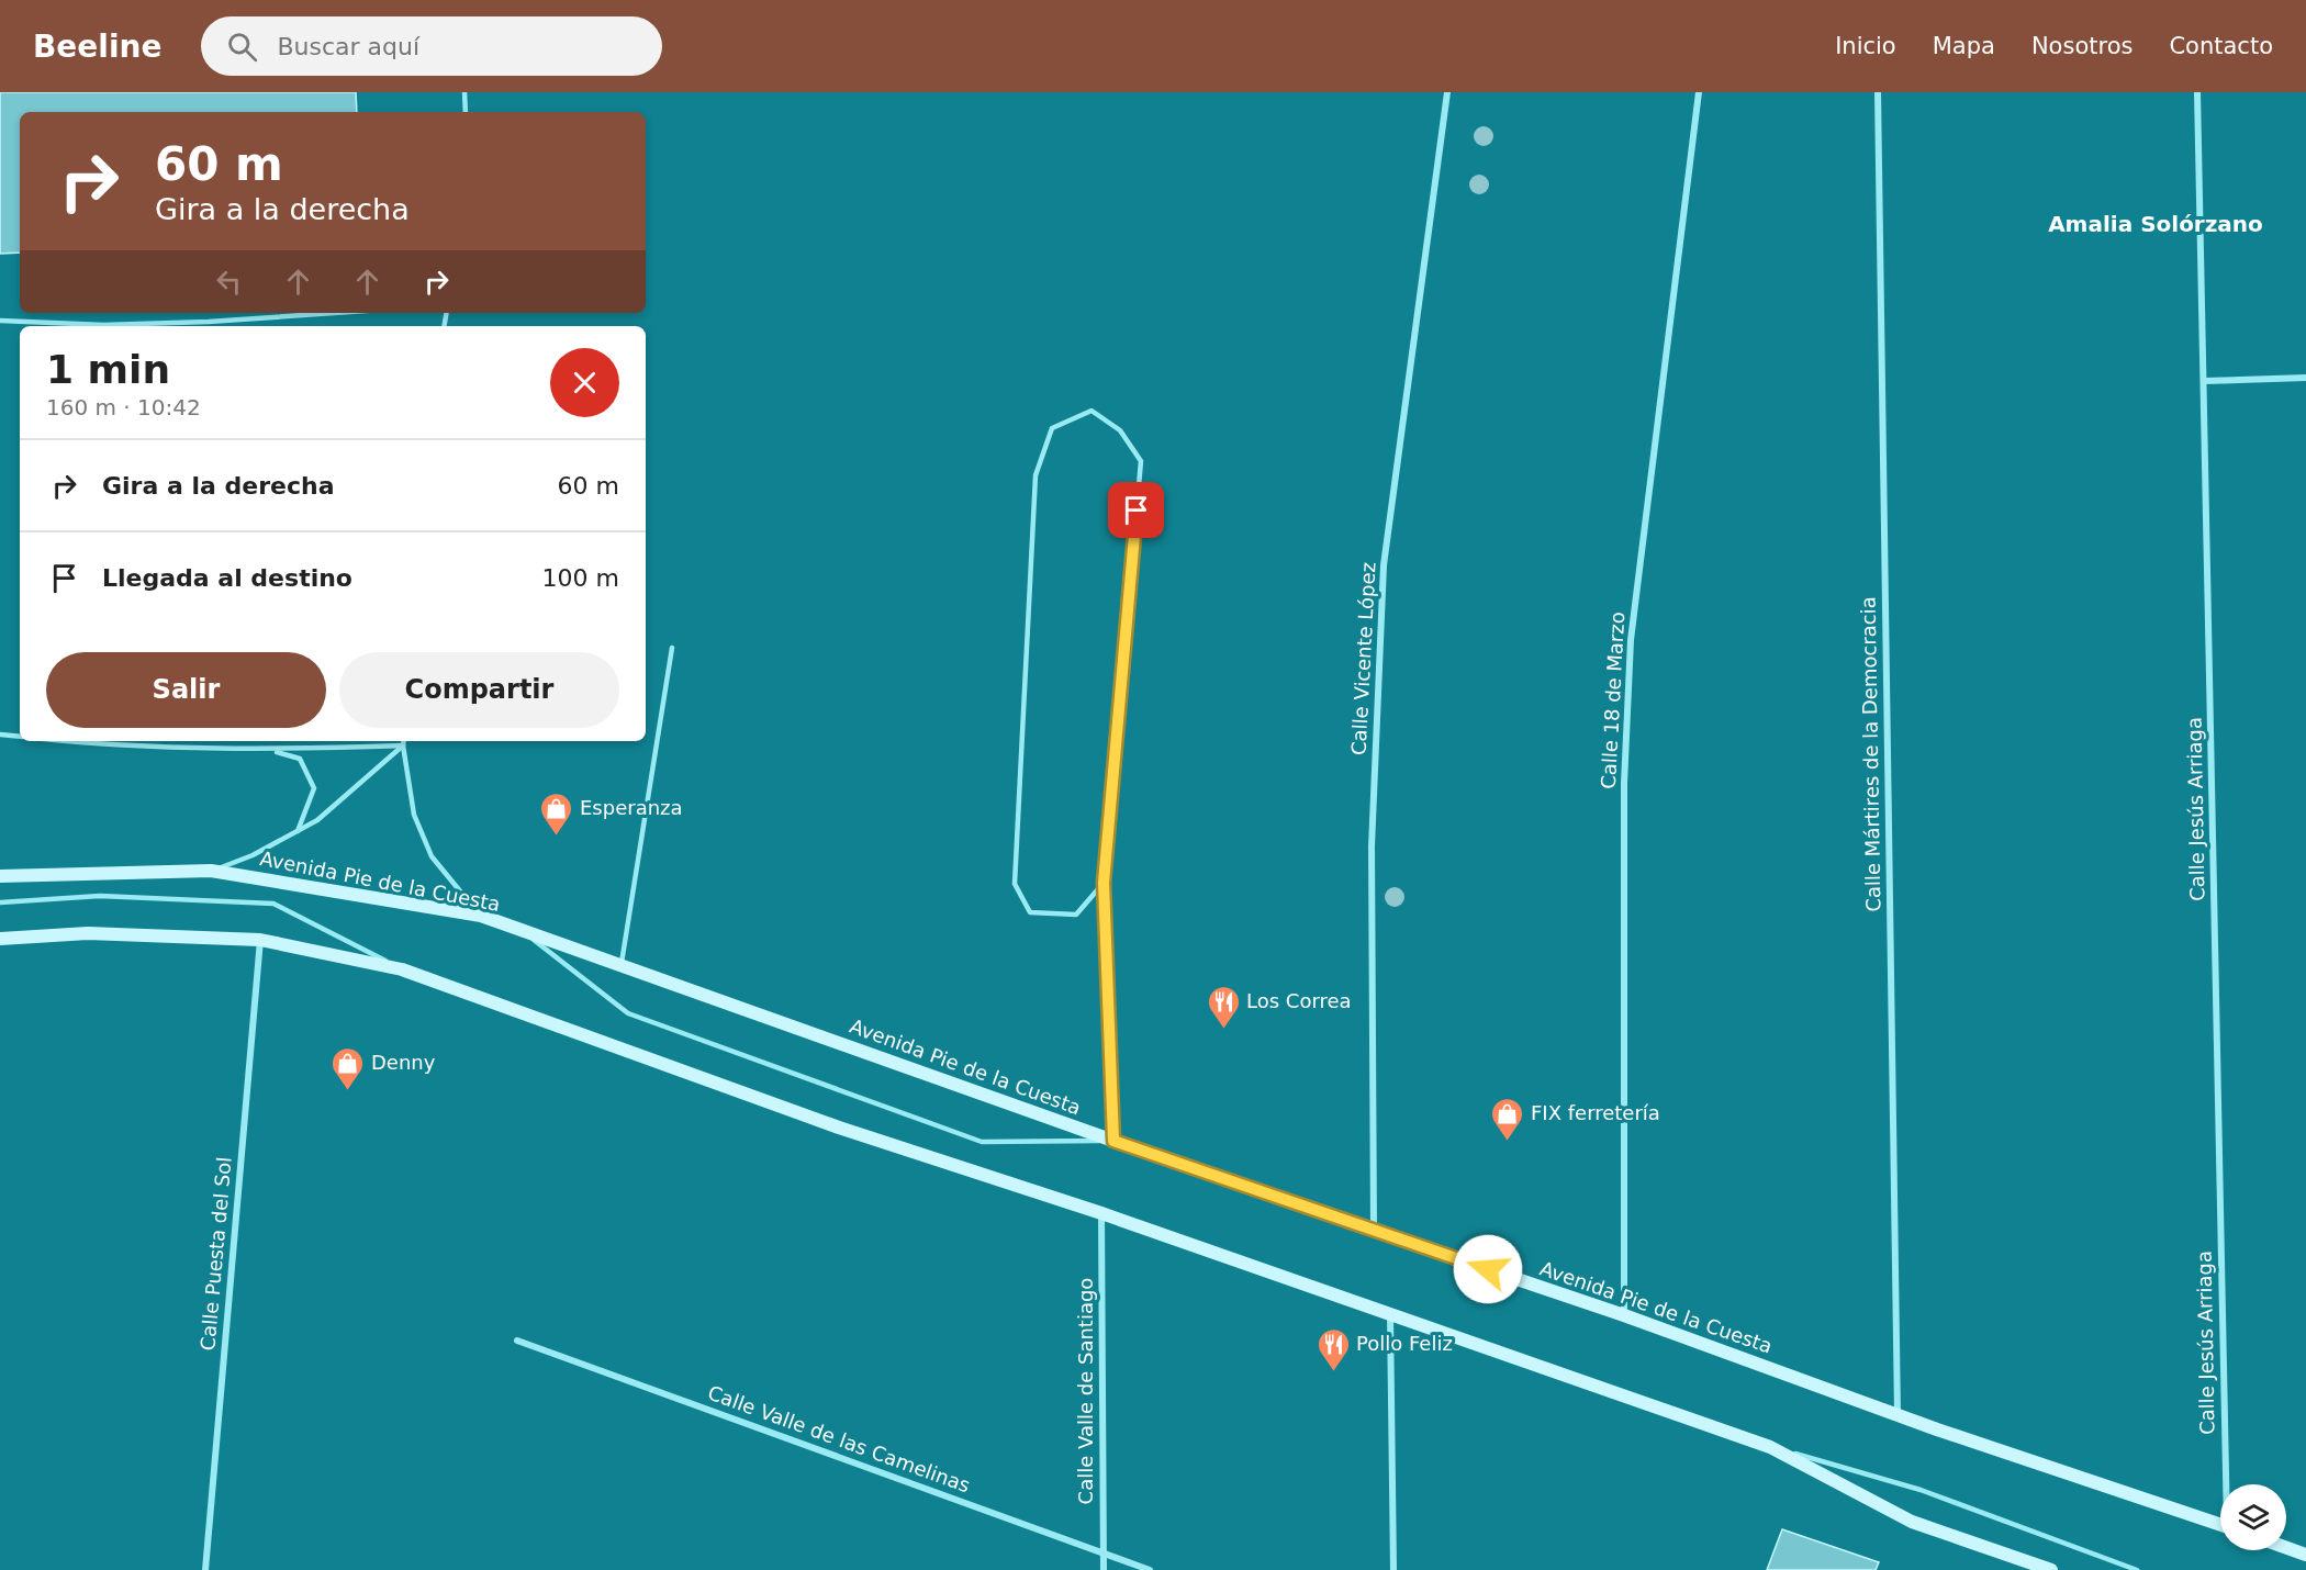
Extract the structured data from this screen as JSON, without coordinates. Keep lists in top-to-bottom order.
{
  "streets": {
    "main road": ["Avenida Pie de la Cuesta"],
    "street": [
      "Calle Vicente López",
      "Calle 18 de Marzo",
      "Calle Mártires de la Democracia",
      "Calle Jesús Arriaga",
      "Calle Puesta del Sol",
      "Calle Valle de Santiago",
      "Calle Valle de las Camelinas"
    ]
  },
  "crossings": [
    ["Calle Vicente López", "Avenida Pie de la Cuesta"],
    ["Calle 18 de Marzo", "Avenida Pie de la Cuesta"],
    ["Calle Mártires de la Democracia", "Avenida Pie de la Cuesta"],
    ["Calle Valle de Santiago", "Calle Valle de las Camelinas"]
  ],
  "districts": ["Amalia Solórzano"],
  "places": {
    "shop": ["Esperanza", "Denny", "FIX ferretería"],
    "restaurant": ["Los Correa", "Pollo Feliz"]
  },
  "page": {
    "header": "Beeline",
    "search": "Buscar aquí",
    "nav": [
      "Inicio",
      "Mapa",
      "Nosotros",
      "Contacto"
    ],
    "turn": ["60 m", "Gira a la derecha"],
    "heading": ["1 min", "160 m · 10:42"],
    "list": [
      {
        "name": "Gira a la derecha",
        "value": "60 m"
      },
      {
        "name": "Llegada al destino",
        "value": "100 m"
      }
    ],
    "buttons": ["Salir", "Compartir"]
  }
}
